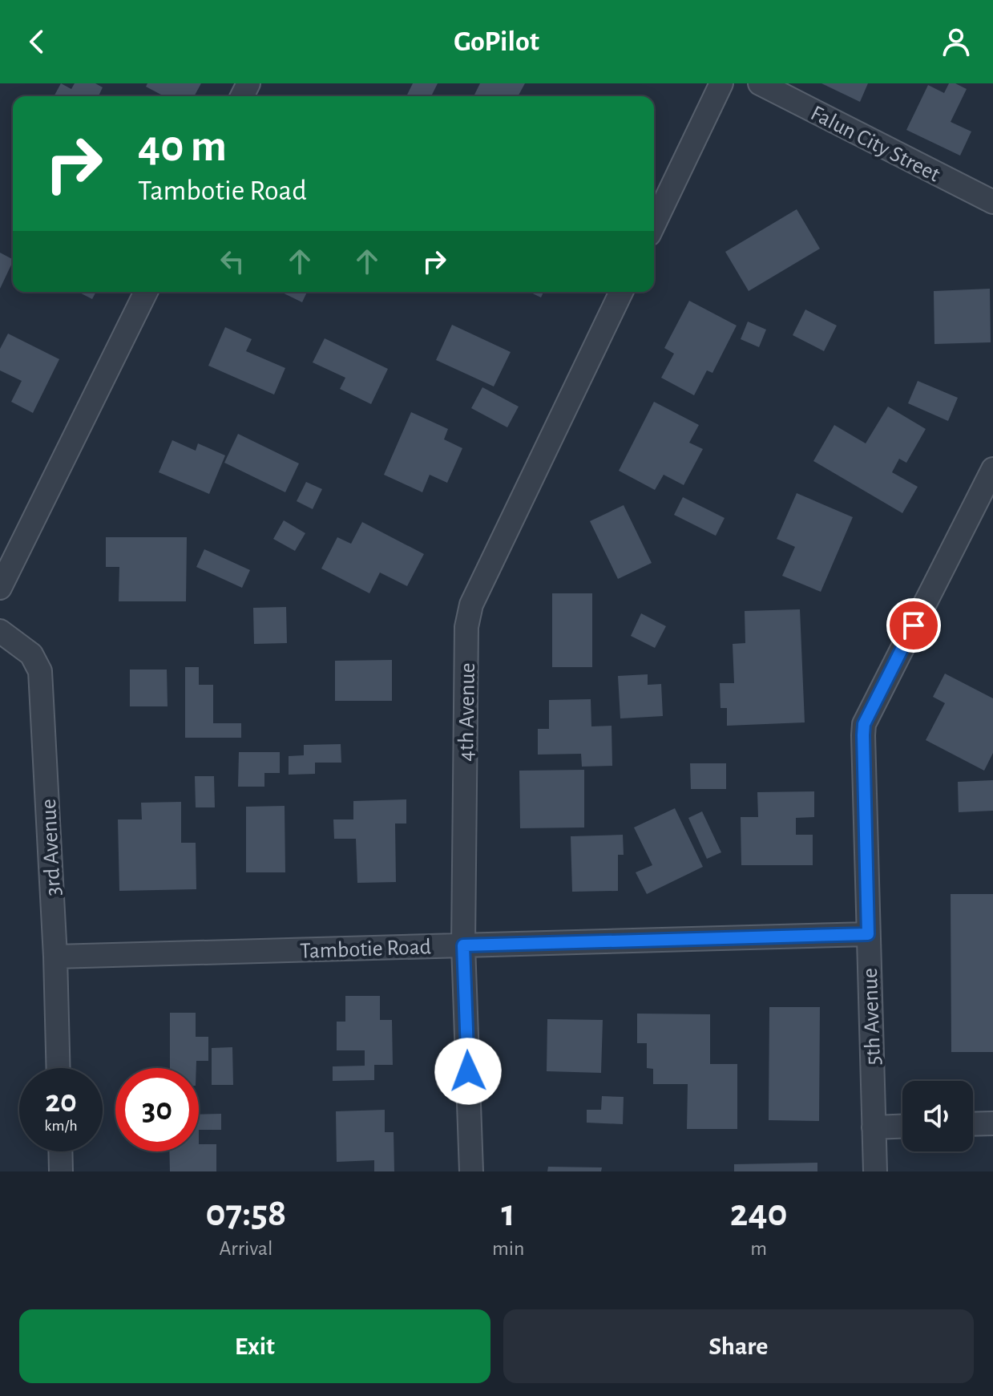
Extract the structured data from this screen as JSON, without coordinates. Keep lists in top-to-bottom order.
{
  "streets": {
    "street": [
      "Falun City Street",
      "4th Avenue",
      "3rd Avenue",
      "Tambotie Road",
      "5th Avenue"
    ]
  },
  "crossings": [
    ["4th Avenue", "Tambotie Road"],
    ["3rd Avenue", "Tambotie Road"],
    ["Tambotie Road", "5th Avenue"]
  ],
  "page": {
    "header": "GoPilot",
    "turn": ["40 m", "Tambotie Road"],
    "speed": "20 km/h",
    "limit": "30",
    "eta": [
      "07:58",
      "Arrival",
      "1",
      "min",
      "240",
      "m"
    ],
    "buttons": ["Exit", "Share"]
  }
}
